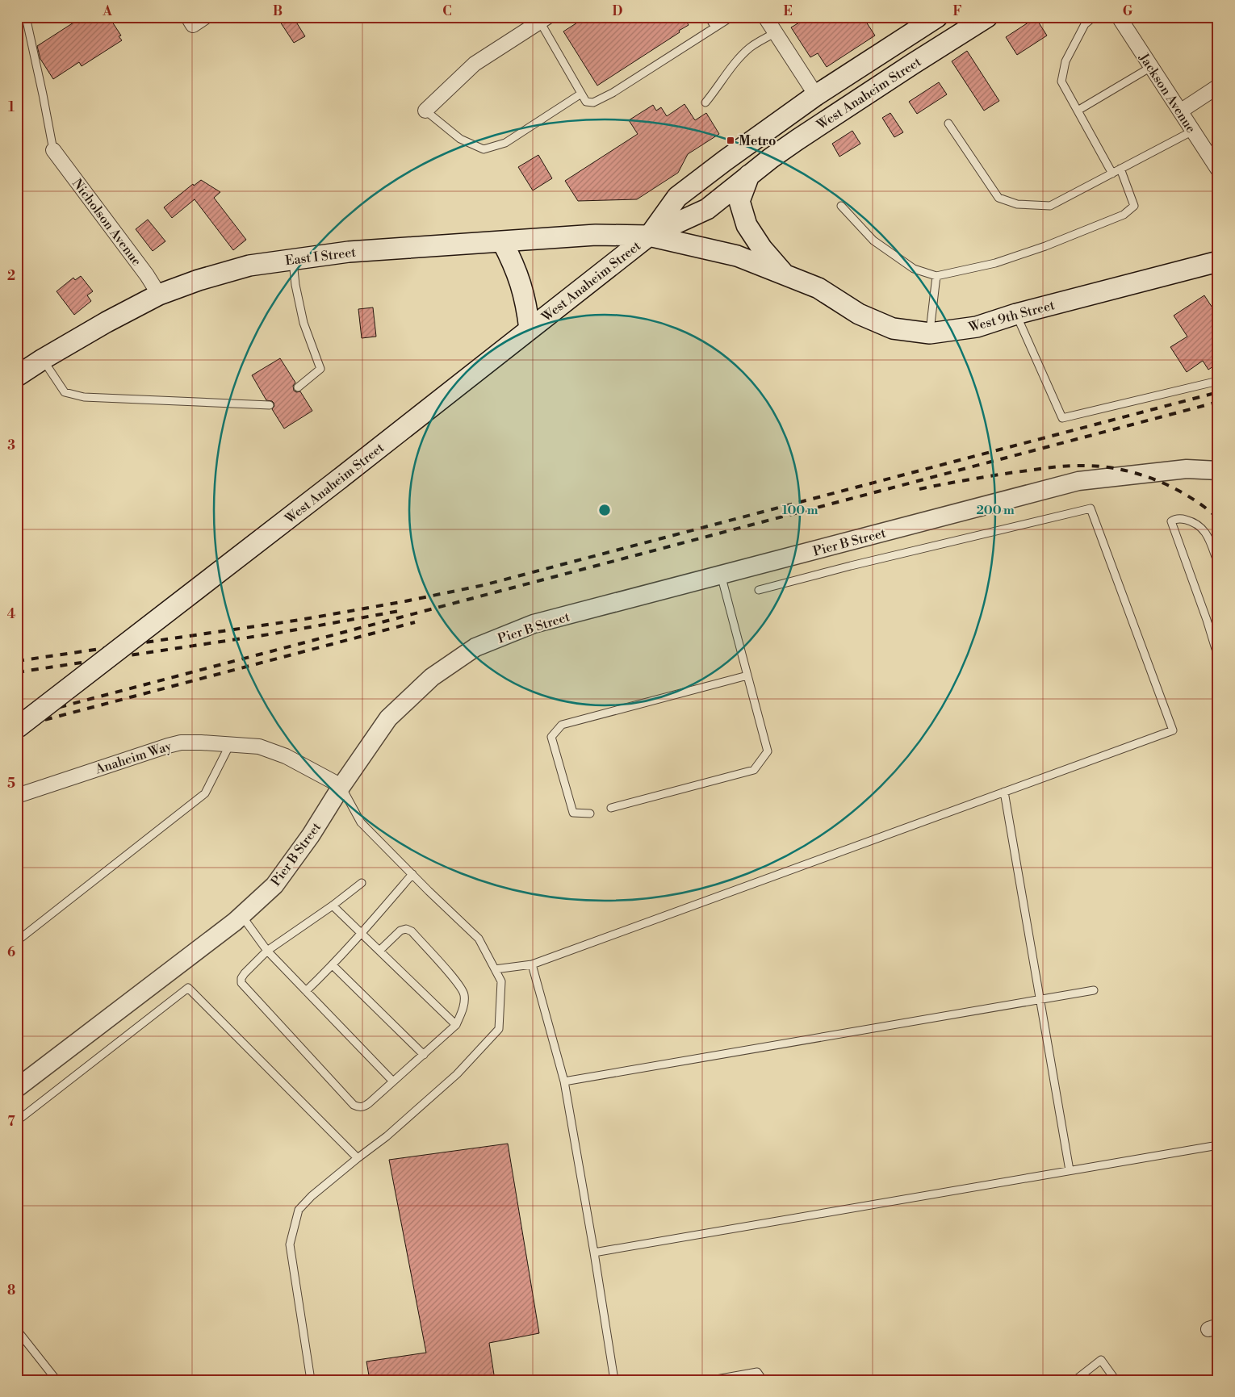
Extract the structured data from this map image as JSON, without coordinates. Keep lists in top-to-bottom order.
{
  "streets": {
    "main road": ["West Anaheim Street", "East I Street", "West 9th Street"],
    "street": [
      "Jackson Avenue",
      "Nicholson Avenue",
      "Pier B Street",
      "Anaheim Way"
    ]
  },
  "crossings": [
    ["West Anaheim Street", "East I Street"],
    ["West Anaheim Street", "West 9th Street"],
    ["Nicholson Avenue", "East I Street"],
    ["East I Street", "West 9th Street"],
    ["Pier B Street", "Anaheim Way"]
  ],
  "places": {
    "transit": ["Metro"]
  },
  "grid": {
    "columns": [
      "A",
      "B",
      "C",
      "D",
      "E",
      "F",
      "G"
    ],
    "rows": [
      "1",
      "2",
      "3",
      "4",
      "5",
      "6",
      "7",
      "8"
    ]
  },
  "rings": ["100 m", "200 m"]
}
